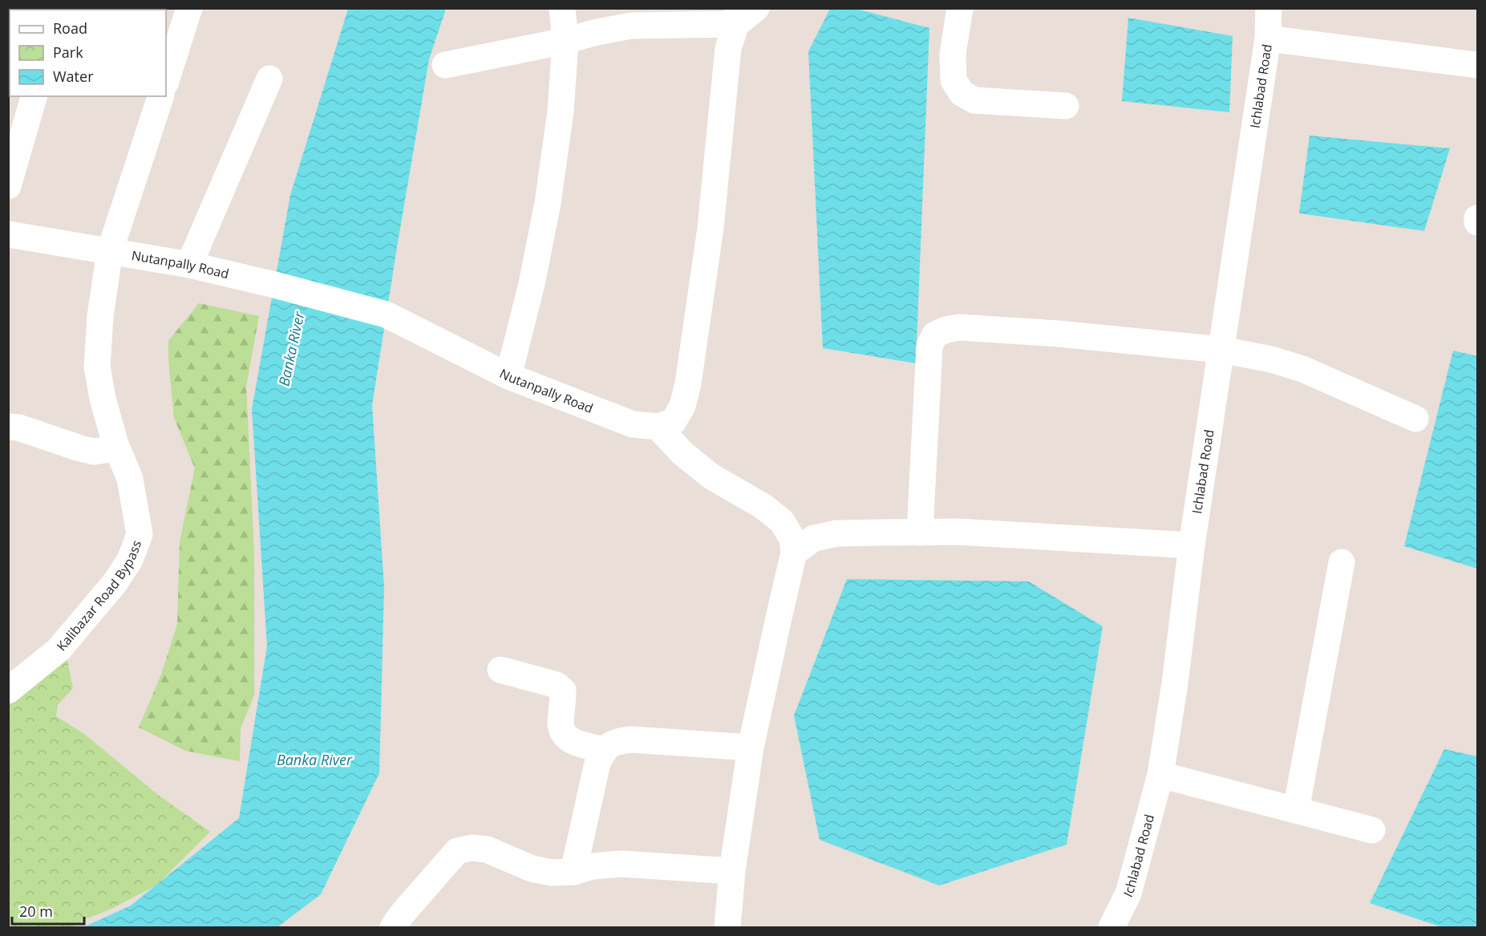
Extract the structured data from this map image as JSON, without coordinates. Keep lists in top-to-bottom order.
{
  "streets": {
    "street": ["Ichlabad Road", "Nutanpally Road", "Kalibazar Road Bypass"]
  },
  "crossings": [
    ["Nutanpally Road", "Kalibazar Road Bypass"]
  ],
  "water": ["Banka River"],
  "legend": ["Road", "Park", "Water"],
  "scale_bar": "20 m"
}
